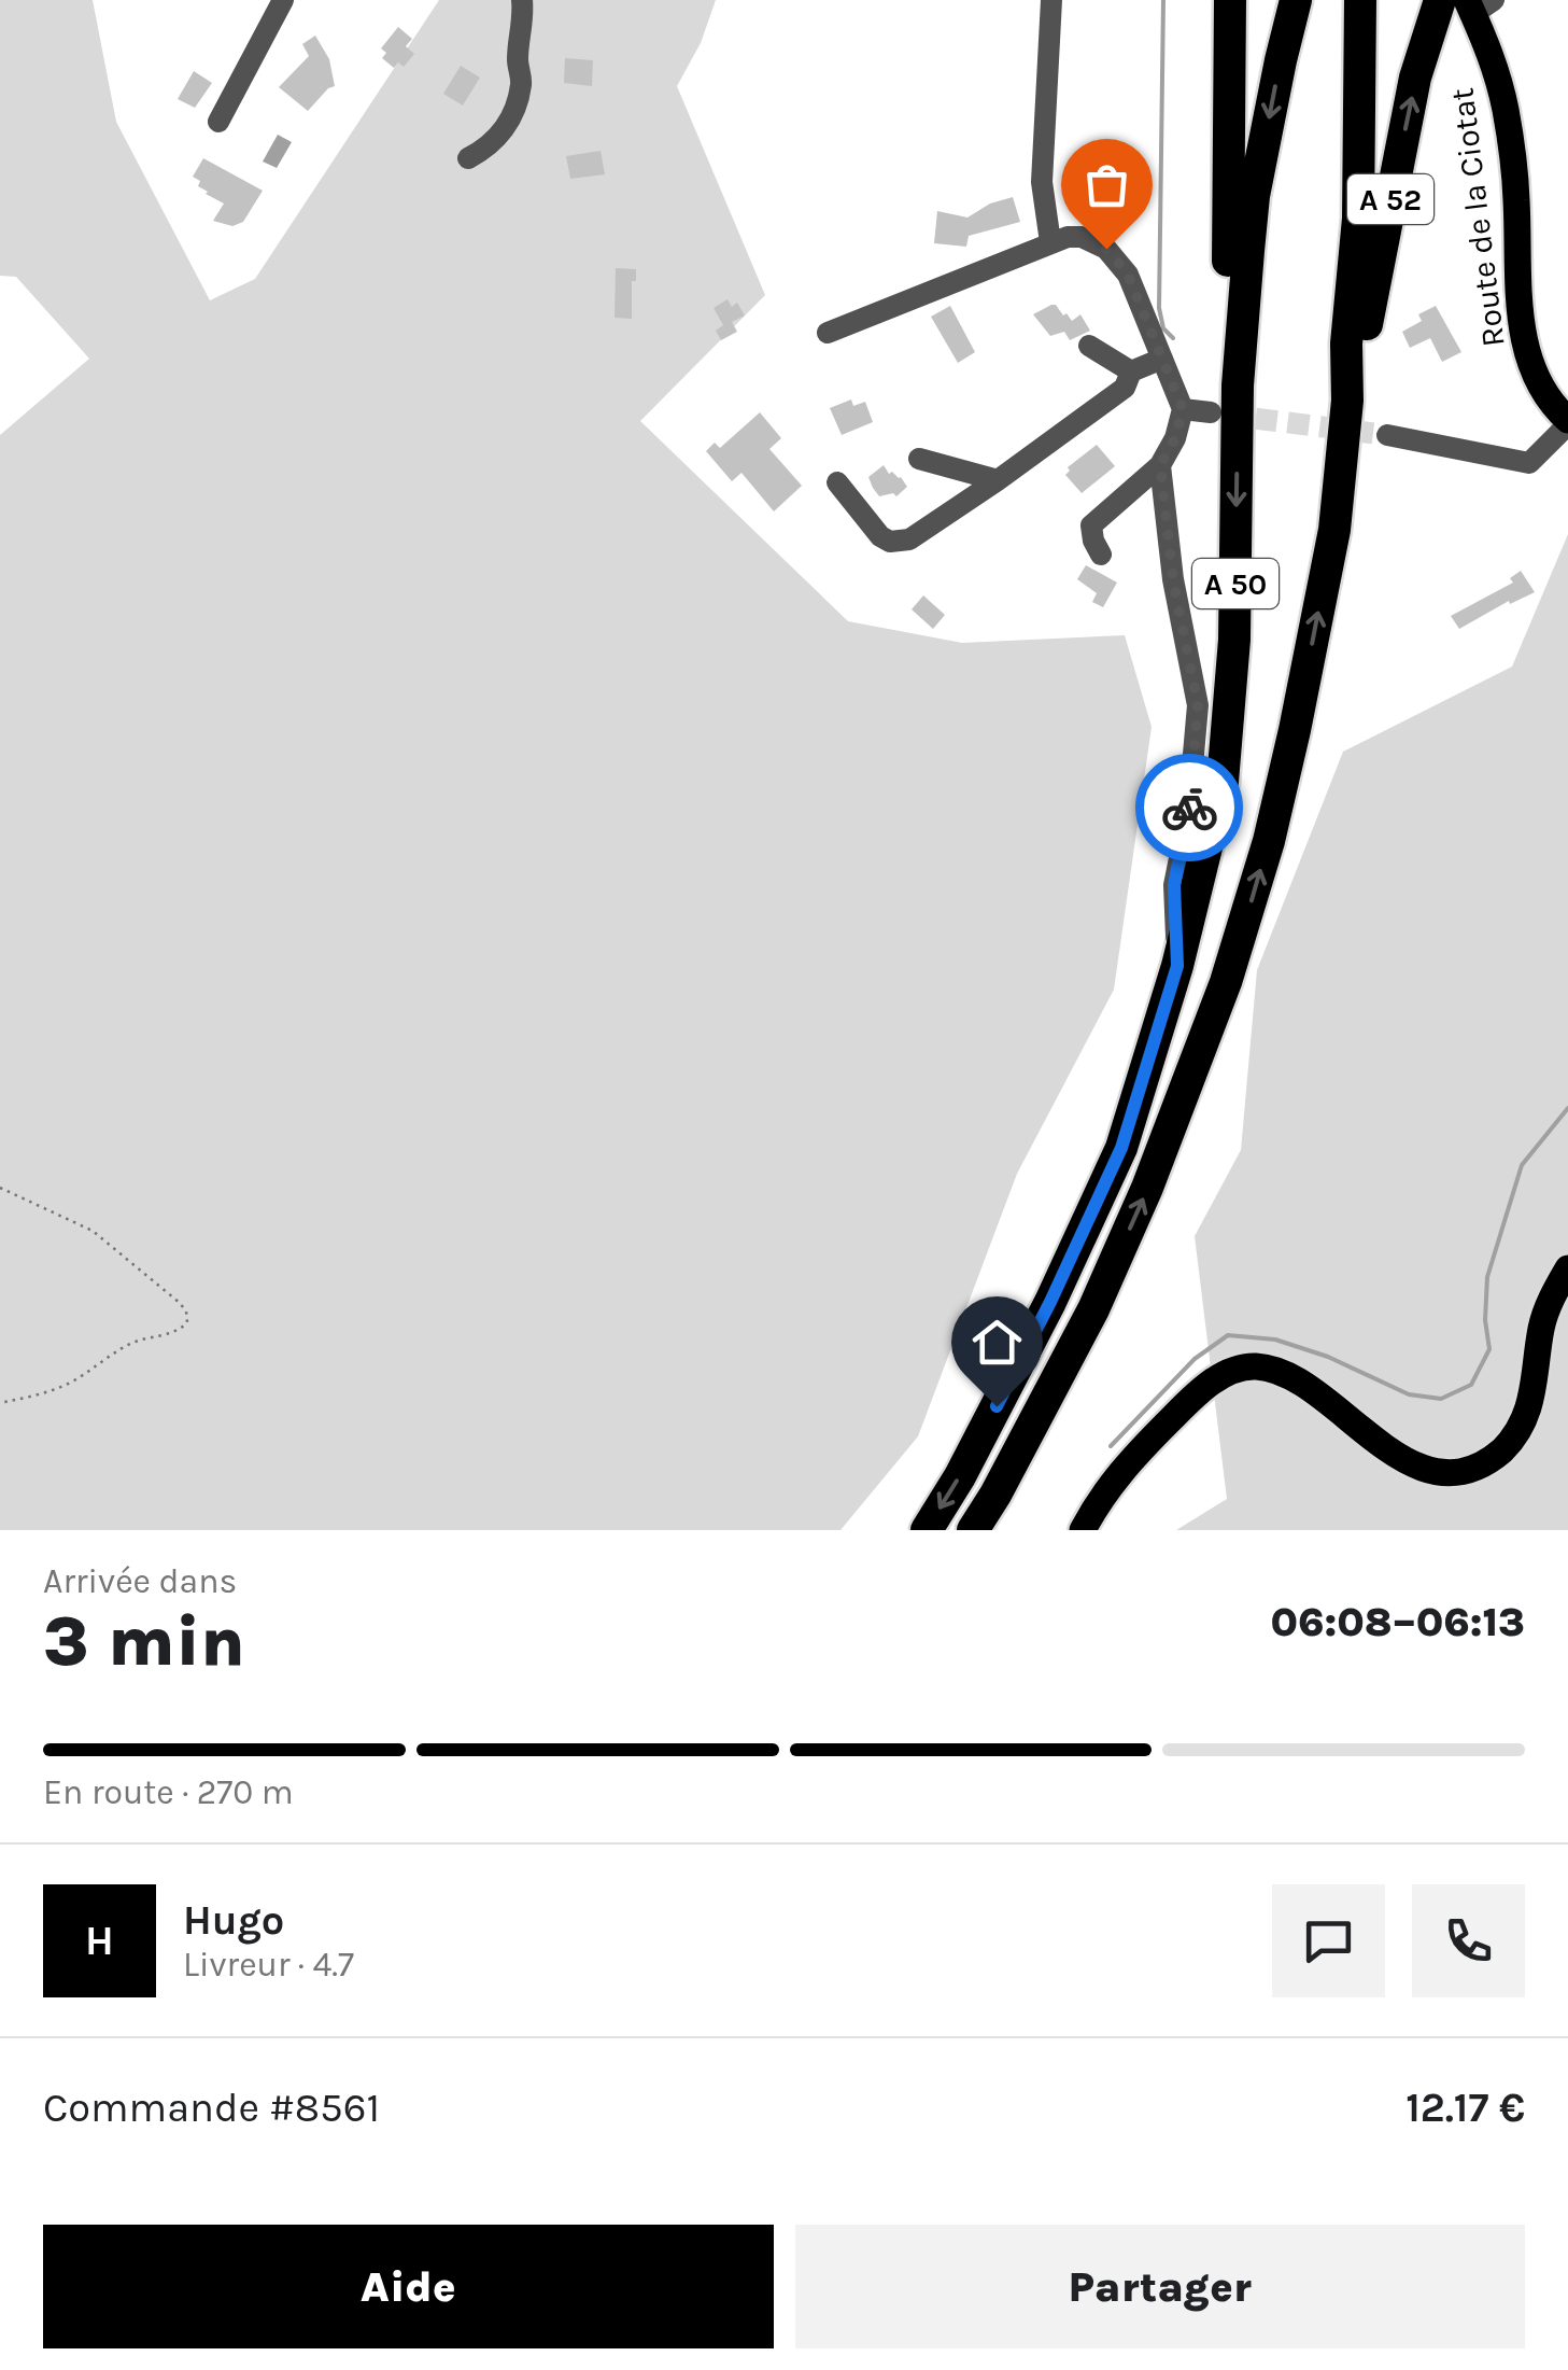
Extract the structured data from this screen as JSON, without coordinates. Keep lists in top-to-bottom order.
{
  "streets": {
    "highway": ["A 52", "A 50"],
    "main road": ["Route de la Ciotat"]
  },
  "crossings": [
    ["A 52", "A 50"]
  ],
  "page": {
    "heading": ["3 min", "Arrivée dans", "06:08–06:13"],
    "panel": [
      "Hugo",
      "Livreur · 4.7",
      "Commande #8561",
      "12.17 €"
    ],
    "bar": "En route · 270 m",
    "round": "H",
    "buttons": ["Aide", "Partager"]
  }
}
